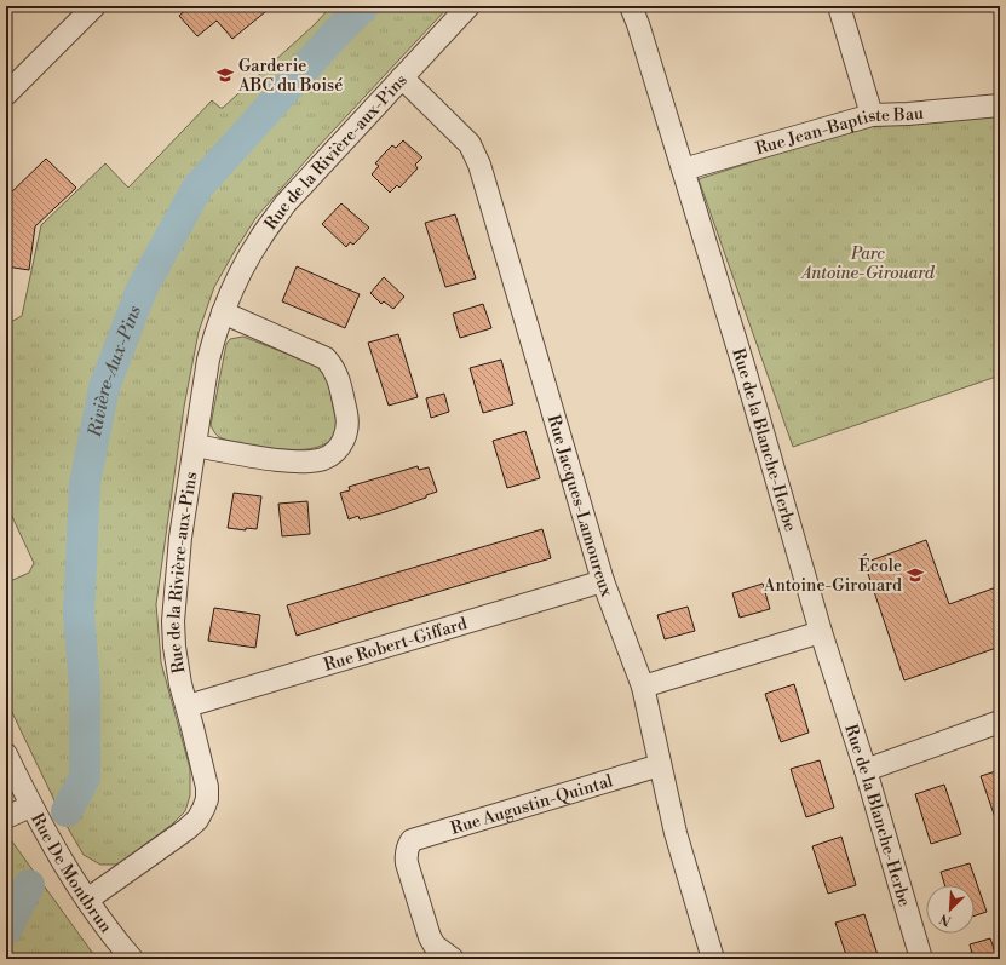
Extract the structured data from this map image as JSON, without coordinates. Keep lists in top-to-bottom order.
{
  "streets": {
    "street": [
      "Rue Jean-Baptiste Bau",
      "Rue de la Rivière-aux-Pins",
      "Rue de la Blanche-Herbe",
      "Rue Jacques-Lamoureux",
      "Rue Robert-Giffard",
      "Rue Augustin-Quintal",
      "Rue De Montbrun"
    ]
  },
  "crossings": [
    ["Rue Jean-Baptiste Bau", "Rue de la Blanche-Herbe"],
    ["Rue de la Rivière-aux-Pins", "Rue Jacques-Lamoureux"],
    ["Rue de la Rivière-aux-Pins", "Rue Robert-Giffard"],
    ["Rue de la Rivière-aux-Pins", "Rue De Montbrun"],
    ["Rue Jacques-Lamoureux", "Rue Robert-Giffard"],
    ["Rue Jacques-Lamoureux", "Rue Augustin-Quintal"]
  ],
  "water": ["Rivière-Aux-Pins"],
  "parks": ["Parc Antoine-Girouard"],
  "places": {
    "school or university": ["Garderie ABC du Boisé", "École Antoine-Girouard"]
  },
  "north": "bottom left"
}
